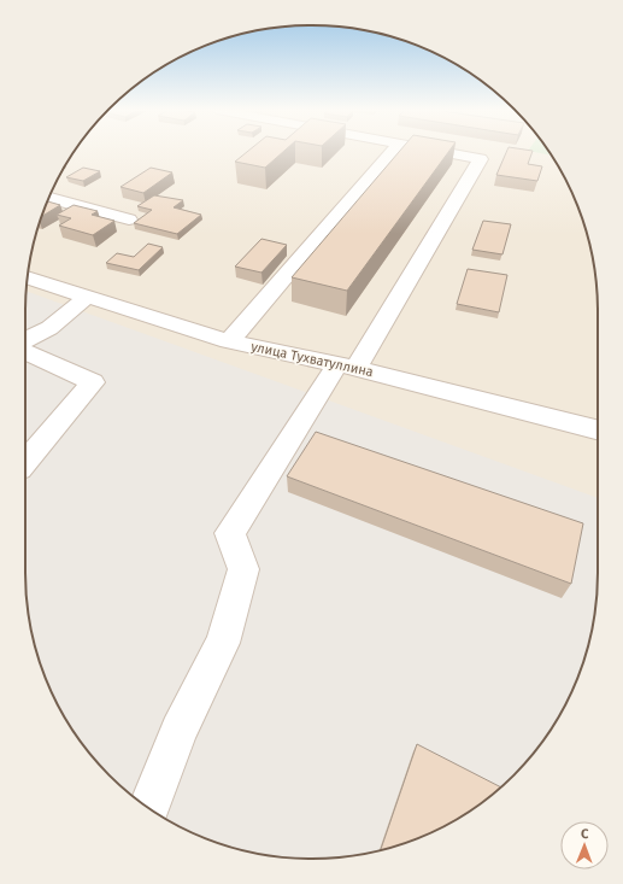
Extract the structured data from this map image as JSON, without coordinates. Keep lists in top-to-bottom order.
{
  "streets": {
    "street": ["улица Тухватуллина"]
  },
  "north": "top"
}
